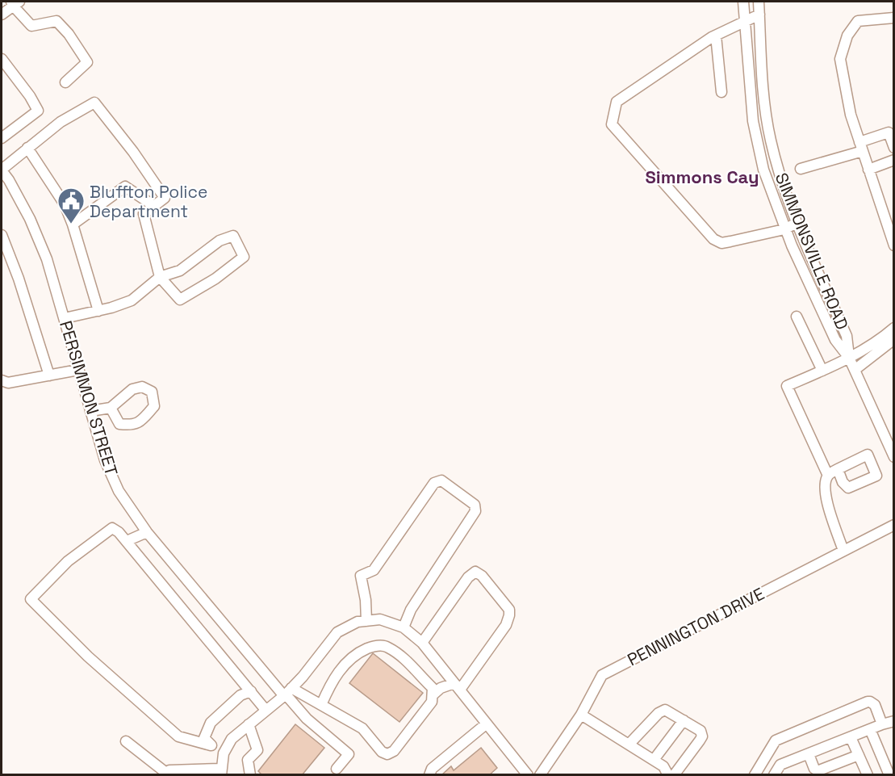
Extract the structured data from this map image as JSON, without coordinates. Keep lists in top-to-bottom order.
{
  "streets": {
    "street": ["SIMMONSVILLE ROAD", "PERSIMMON STREET", "PENNINGTON DRIVE"]
  },
  "districts": ["Simmons Cay"],
  "places": {
    "public building": ["Bluffton Police Department"]
  }
}
